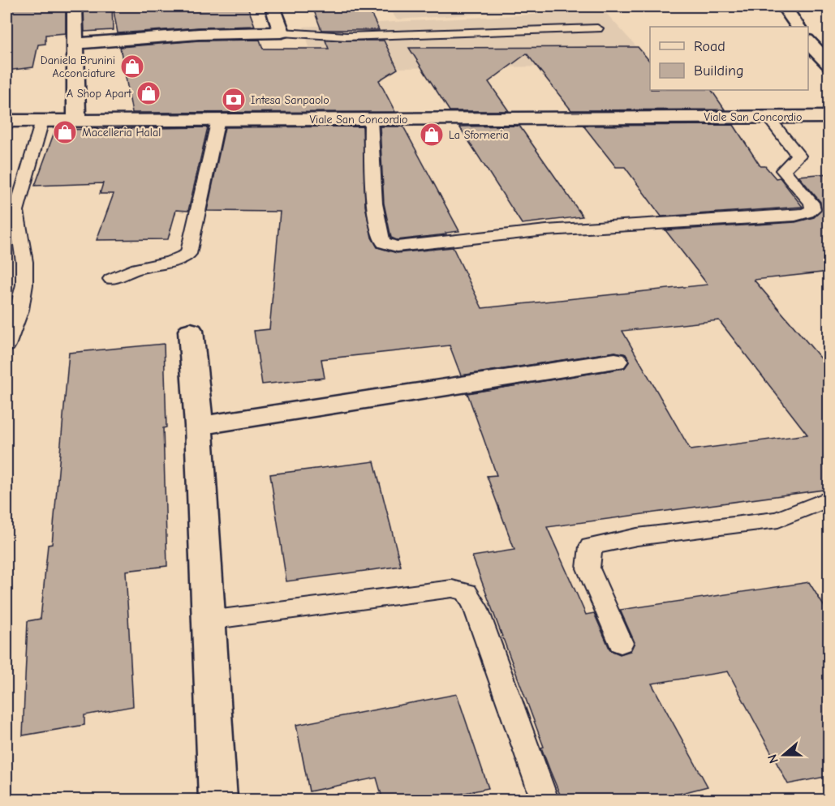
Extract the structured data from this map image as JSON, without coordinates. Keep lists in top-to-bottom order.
{
  "streets": {
    "street": ["Viale San Concordio"]
  },
  "places": {
    "shop": [
      "Daniela Brunini Acconciature",
      "A Shop Apart",
      "Macelleria Halal",
      "La Sforneria"
    ],
    "bank": ["Intesa Sanpaolo"]
  },
  "legend": ["Road", "Building"],
  "north": "left"
}
